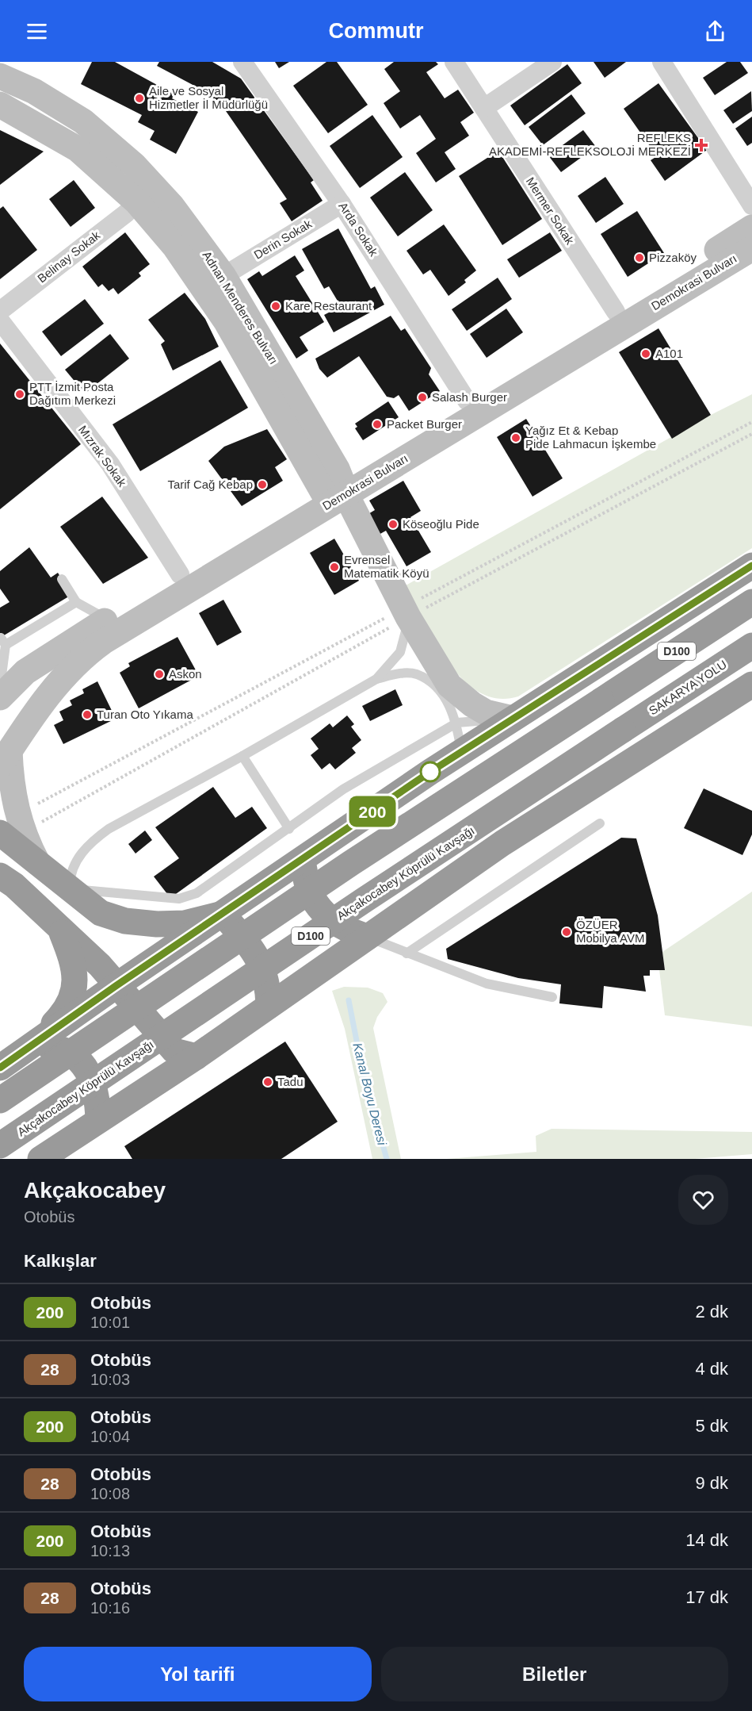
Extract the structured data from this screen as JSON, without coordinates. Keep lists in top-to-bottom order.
{
  "streets": {
    "highway": ["D100", "SAKARYA YOLU", "Akçakocabey Köprülü Kavşağı"],
    "main road": ["Demokrasi Bulvarı", "Adnan Menderes Bulvarı"],
    "street": [
      "Mermer Sokak",
      "Arda Sokak",
      "Derin Sokak",
      "Belinay Sokak",
      "Mızrak Sokak"
    ]
  },
  "crossings": [
    ["Mermer Sokak", "Demokrasi Bulvarı"],
    ["Arda Sokak", "Derin Sokak"],
    ["Arda Sokak", "Demokrasi Bulvarı"],
    ["Derin Sokak", "Adnan Menderes Bulvarı"],
    ["Belinay Sokak", "Adnan Menderes Bulvarı"],
    ["Demokrasi Bulvarı", "Adnan Menderes Bulvarı"],
    ["Demokrasi Bulvarı", "Mızrak Sokak"],
    ["SAKARYA YOLU", "Akçakocabey Köprülü Kavşağı"]
  ],
  "water": ["Kanal Boyu Deresi"],
  "places": {
    "other": [
      "Aile ve Sosyal Hizmetler İl Müdürlüğü",
      "Pizzaköy",
      "Kare Restaurant",
      "A101",
      "PTT İzmit Posta Dağıtım Merkezi",
      "Salash Burger",
      "Packet Burger",
      "Yağız Et & Kebap Pide Lahmacun İşkembe",
      "Tarif Cağ Kebap",
      "Köseoğlu Pide",
      "Evrensel Matematik Köyü",
      "Askon",
      "Turan Oto Yıkama",
      "ÖZÜER Mobilya AVM",
      "Tadu"
    ],
    "health": ["REFLEKS AKADEMİ-REFLEKSOLOJİ MERKEZİ"]
  },
  "lines": ["bus line 200"],
  "page": {
    "header": "Commutr",
    "on_map": "200",
    "heading": [
      ["Akçakocabey", "Otobüs"],
      "Kalkışlar"
    ],
    "list": [
      {
        "mark": "200",
        "name": "Otobüs",
        "note": "10:01",
        "value": "2 dk"
      },
      {
        "mark": "28",
        "name": "Otobüs",
        "note": "10:03",
        "value": "4 dk"
      },
      {
        "mark": "200",
        "name": "Otobüs",
        "note": "10:04",
        "value": "5 dk"
      },
      {
        "mark": "28",
        "name": "Otobüs",
        "note": "10:08",
        "value": "9 dk"
      },
      {
        "mark": "200",
        "name": "Otobüs",
        "note": "10:13",
        "value": "14 dk"
      },
      {
        "mark": "28",
        "name": "Otobüs",
        "note": "10:16",
        "value": "17 dk"
      }
    ],
    "buttons": ["Yol tarifi", "Biletler"]
  }
}
